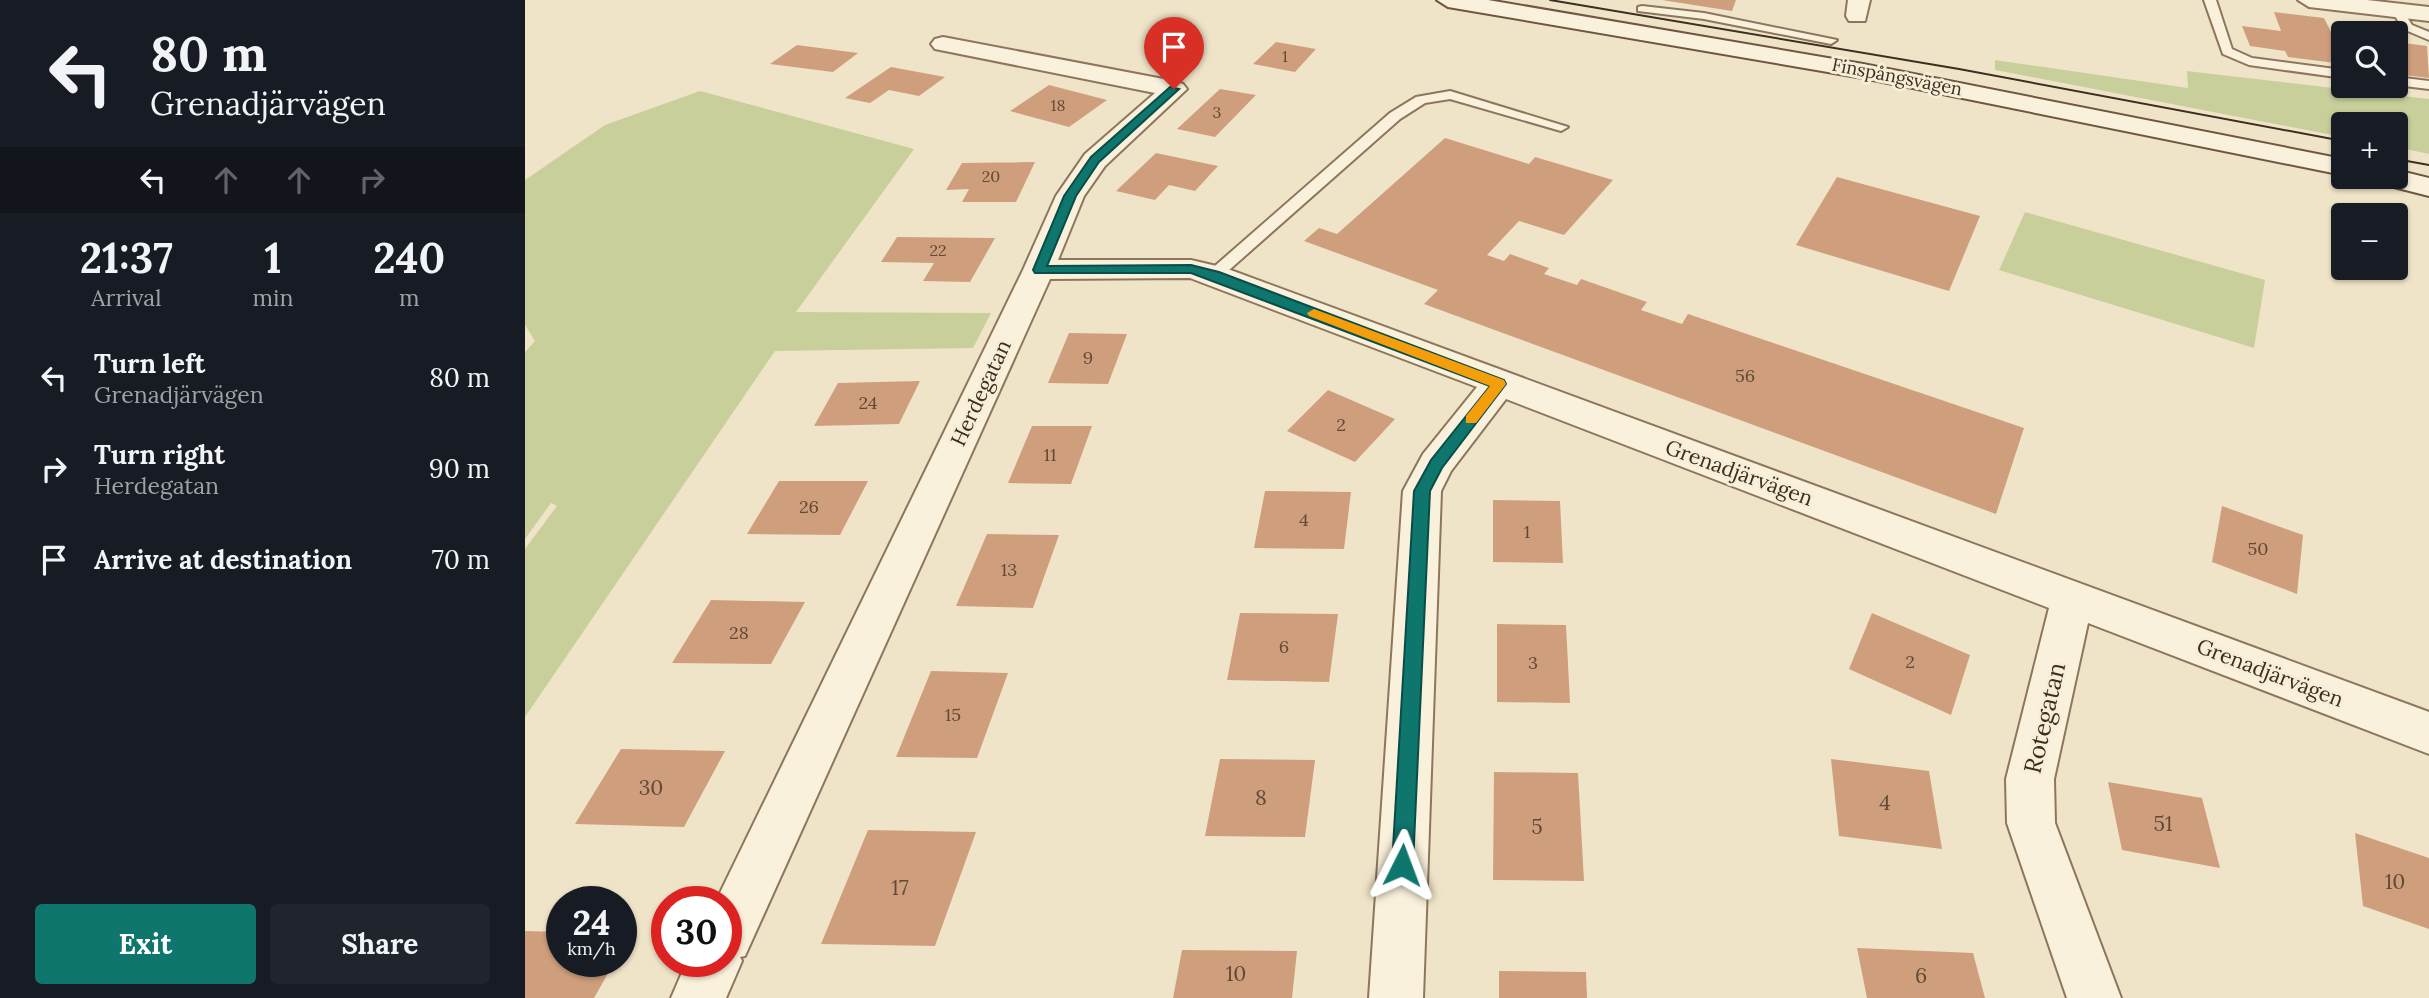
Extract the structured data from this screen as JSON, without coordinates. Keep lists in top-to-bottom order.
{
  "streets": {
    "street": [
      "Finspångsvägen",
      "Herdegatan",
      "Grenadjärvägen",
      "Rotegatan"
    ]
  },
  "crossings": [
    ["Herdegatan", "Grenadjärvägen"],
    ["Grenadjärvägen", "Rotegatan"]
  ],
  "house_numbers": [
    "1",
    "18",
    "3",
    "20",
    "22",
    "9",
    "56",
    "24",
    "2",
    "11",
    "26",
    "4",
    "1",
    "50",
    "13",
    "28",
    "6",
    "2",
    "3",
    "15",
    "30",
    "8",
    "4",
    "51",
    "5",
    "10",
    "17",
    "10",
    "6"
  ],
  "page": {
    "turn": ["80 m", "Grenadjärvägen"],
    "map_buttons": ["+", "−"],
    "eta": [
      "21:37",
      "Arrival",
      "1",
      "min",
      "240",
      "m"
    ],
    "list": [
      {
        "name": "Turn left",
        "note": "Grenadjärvägen",
        "value": "80 m"
      },
      {
        "name": "Turn right",
        "note": "Herdegatan",
        "value": "90 m"
      },
      {
        "name": "Arrive at destination",
        "value": "70 m"
      }
    ],
    "speed": "24 km/h",
    "limit": "30",
    "buttons": ["Exit", "Share"]
  }
}
